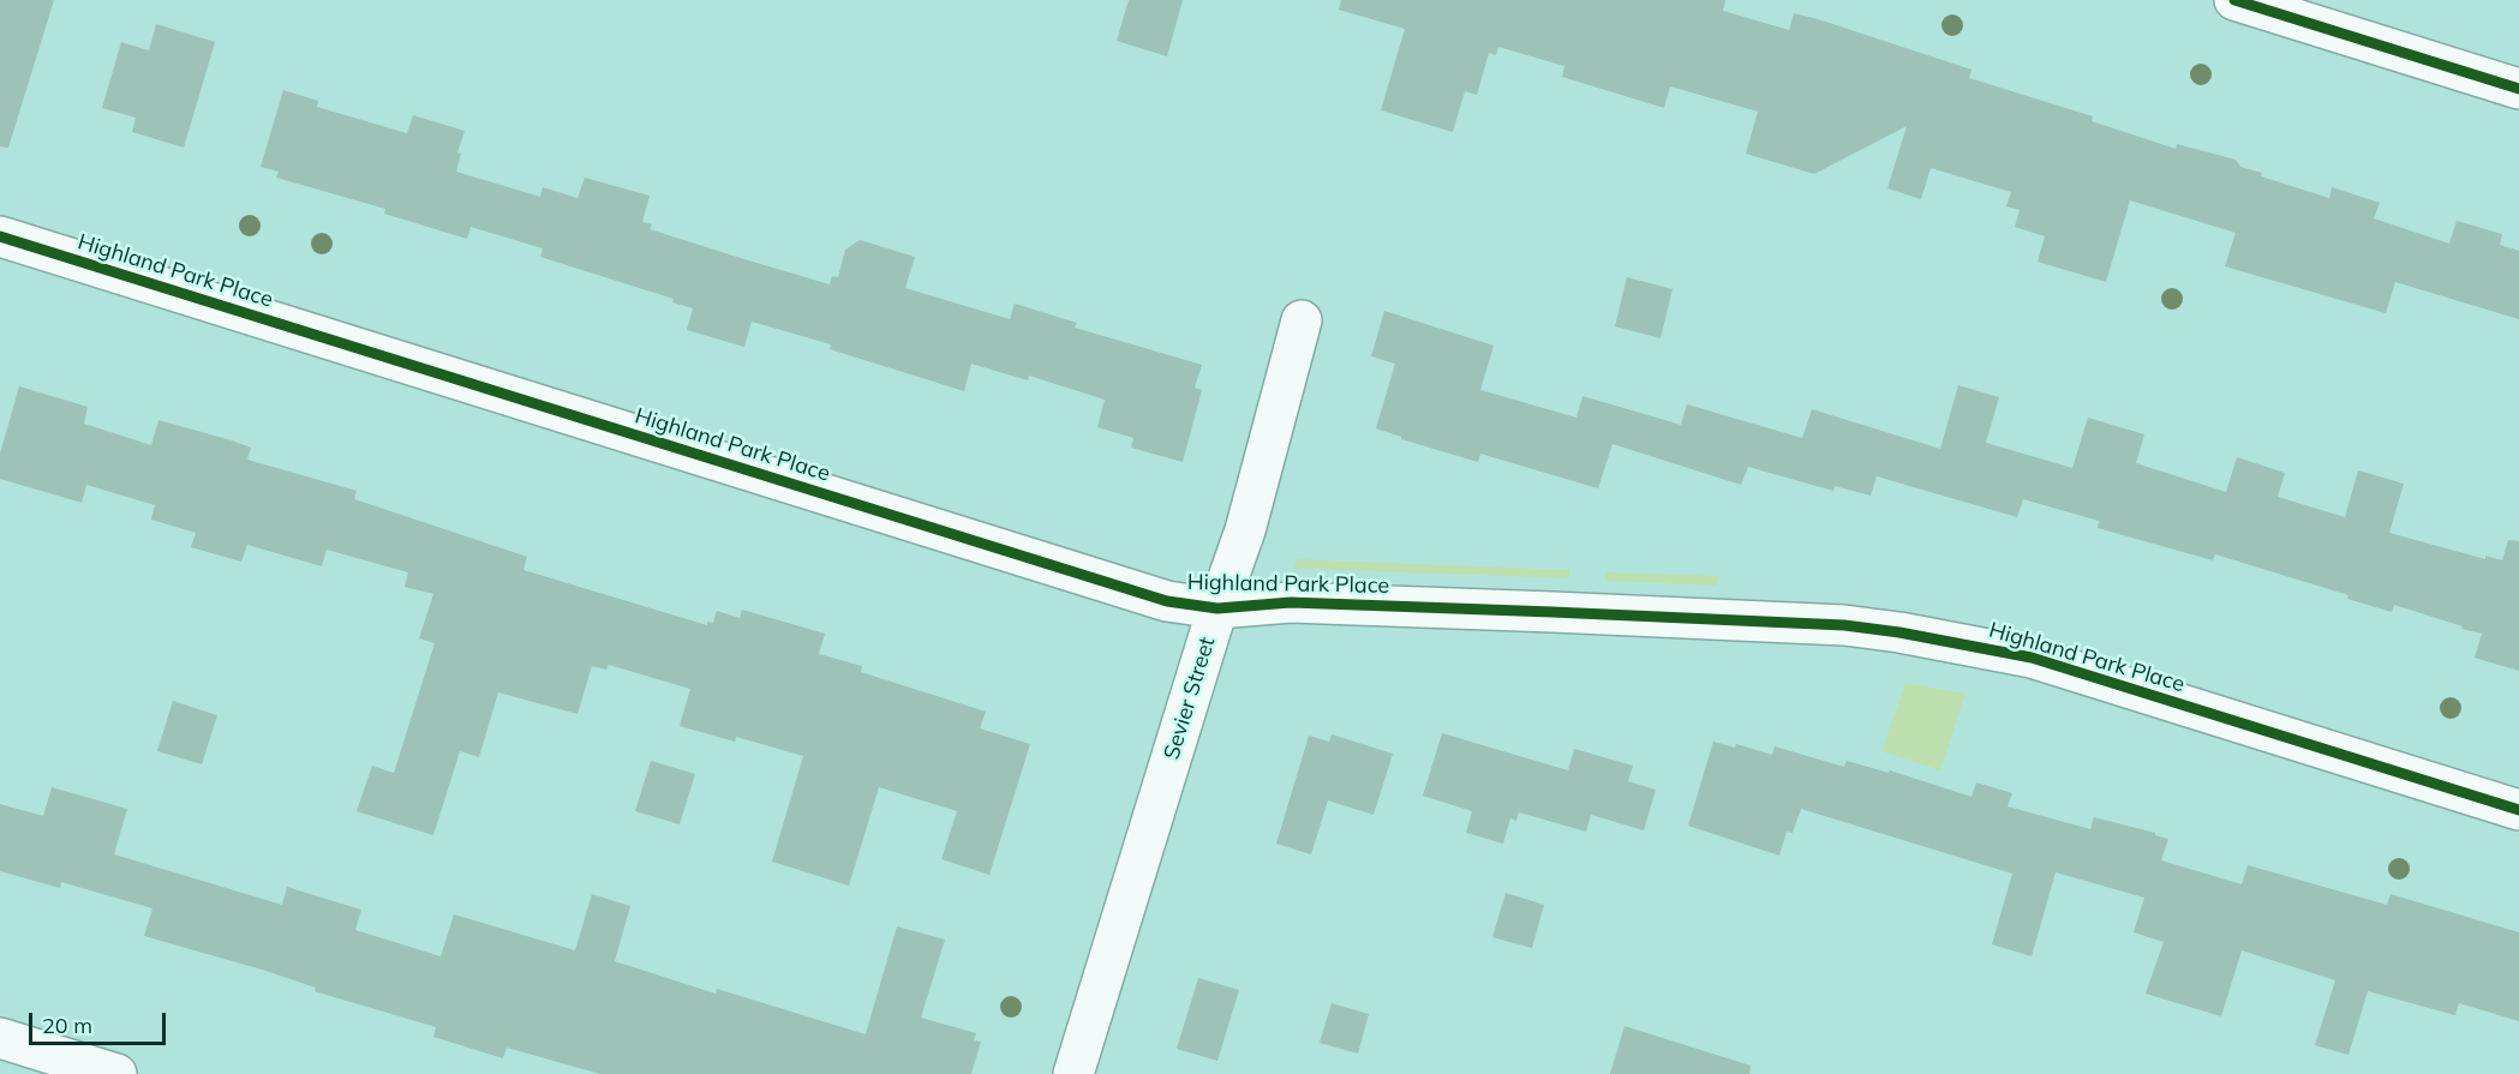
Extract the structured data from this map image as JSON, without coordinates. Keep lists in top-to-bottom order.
{
  "streets": {
    "street": ["Highland Park Place", "Sevier Street"]
  },
  "crossings": [
    ["Highland Park Place", "Sevier Street"]
  ],
  "scale_bar": "20 m"
}
